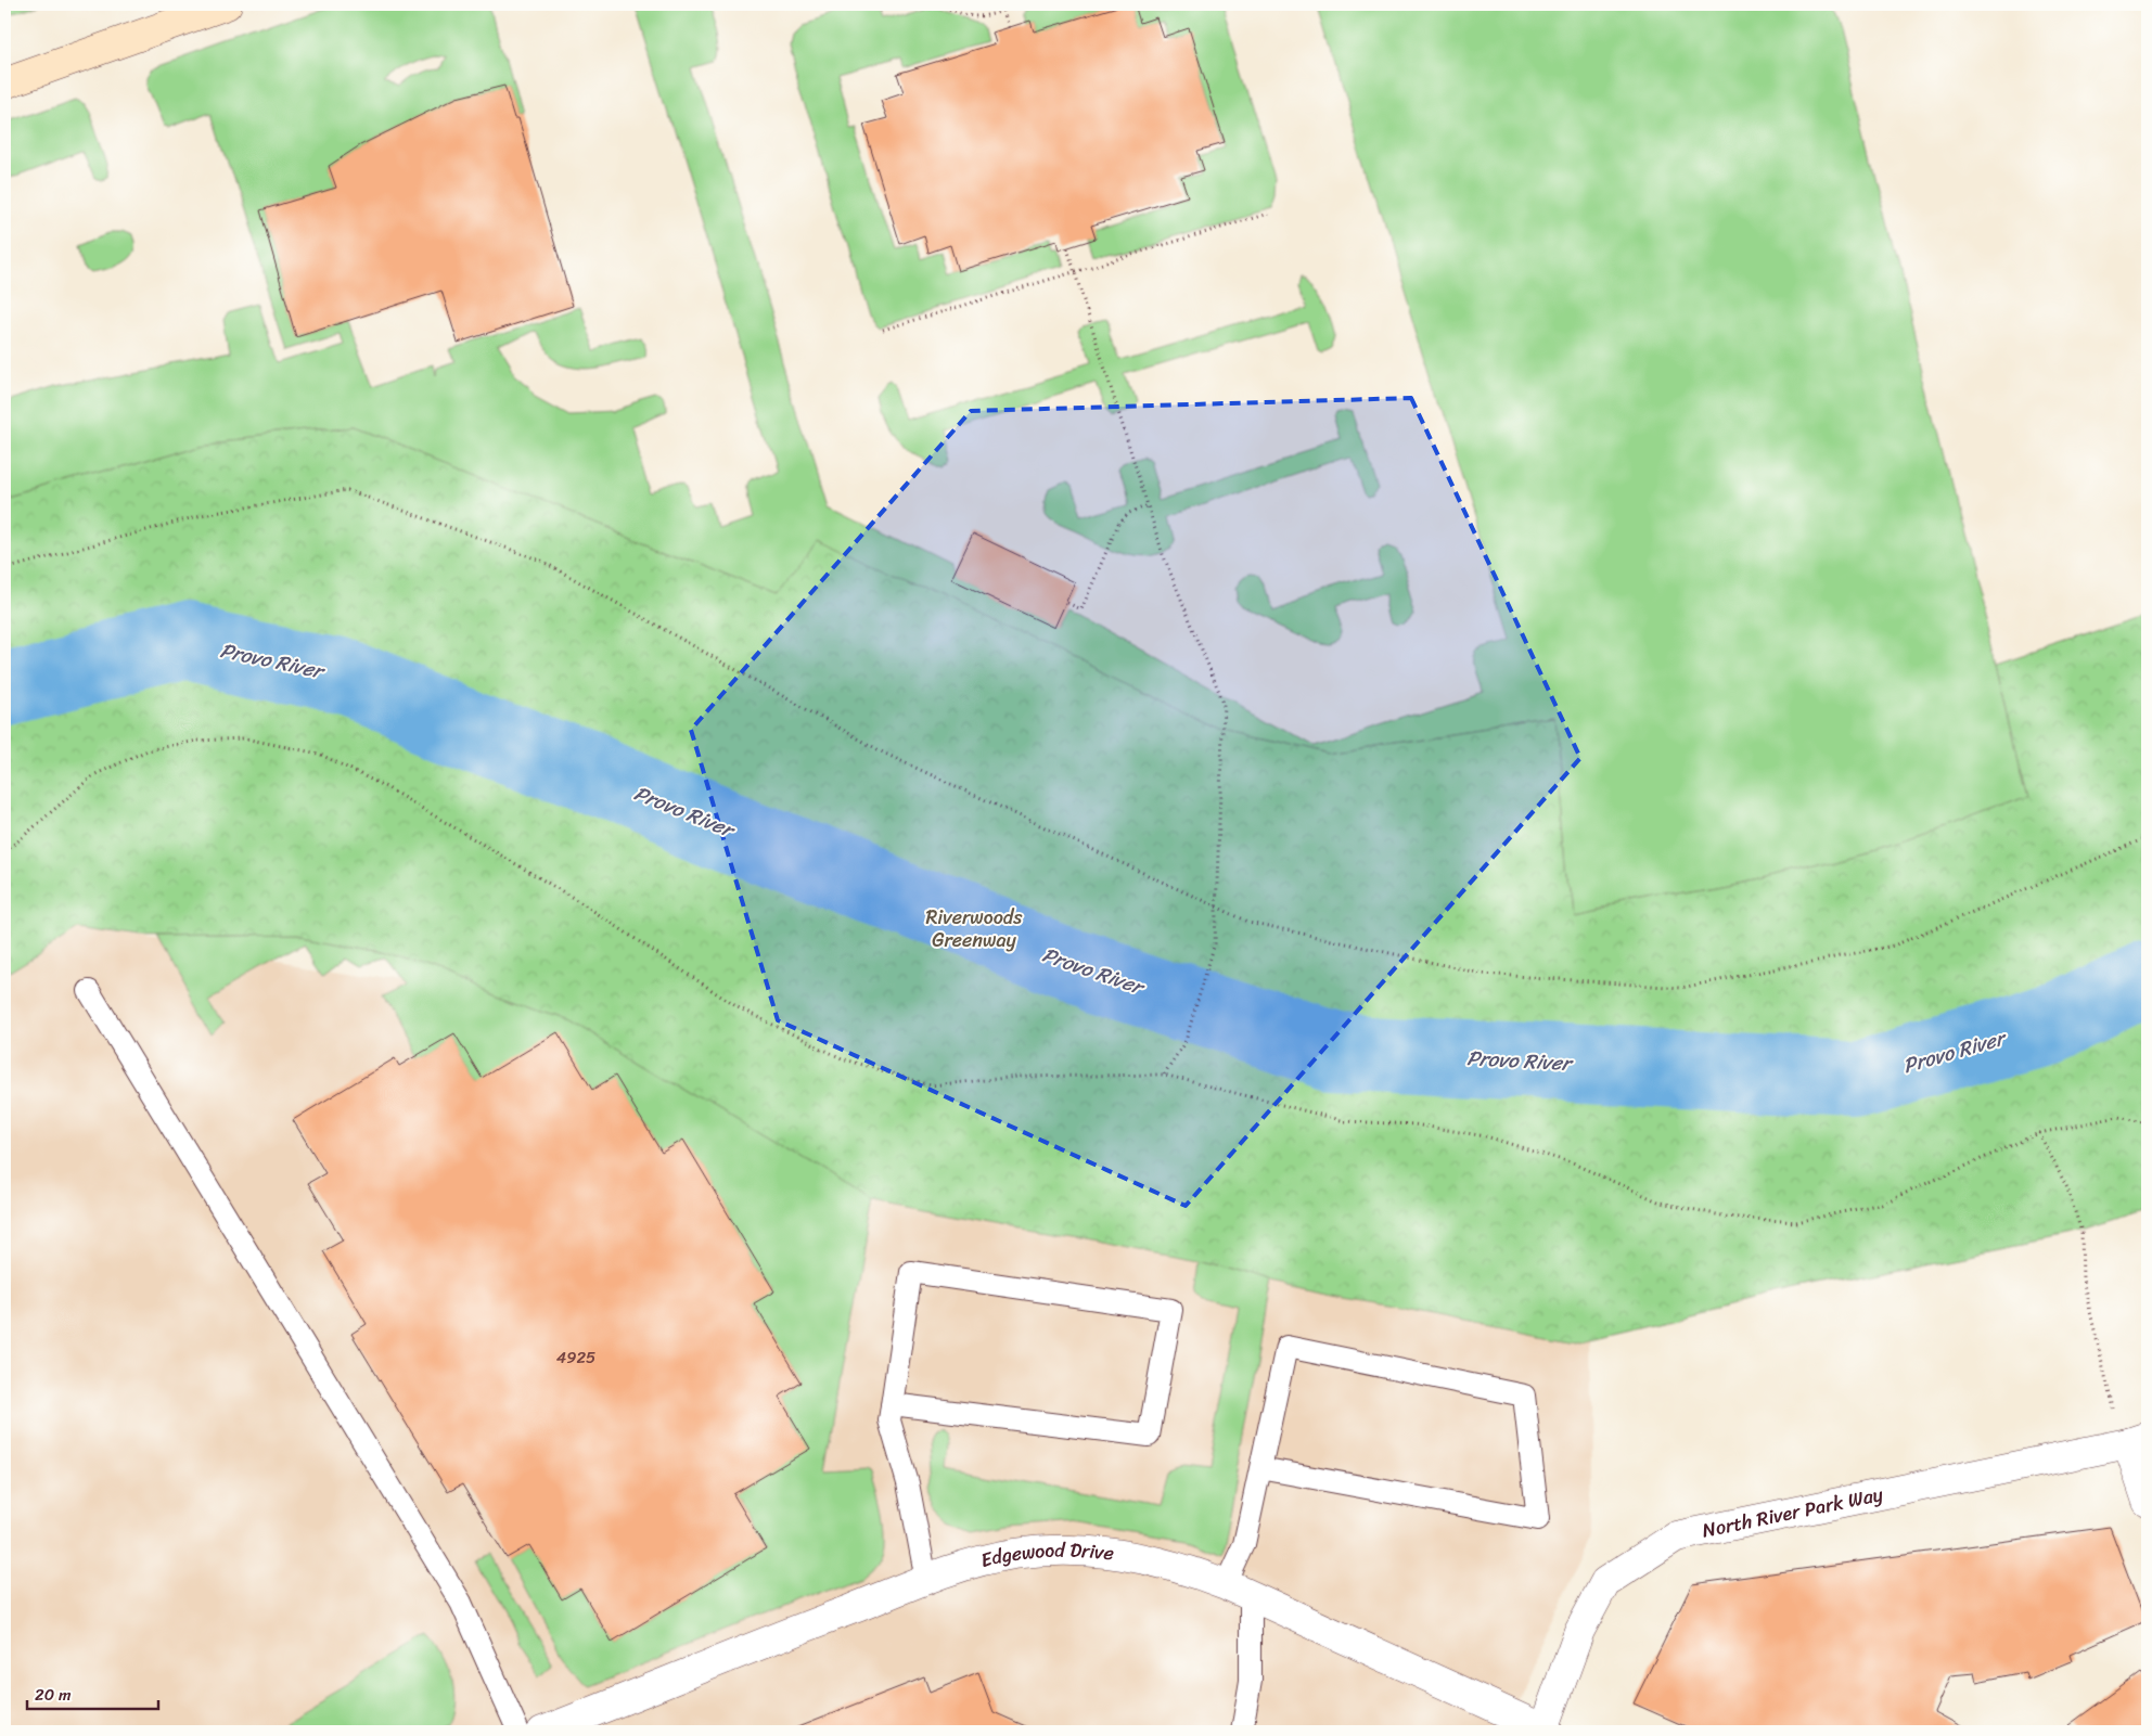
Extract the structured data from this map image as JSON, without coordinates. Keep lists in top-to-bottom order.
{
  "streets": {
    "street": ["North River Park Way", "Edgewood Drive"]
  },
  "crossings": [
    ["North River Park Way", "Edgewood Drive"]
  ],
  "water": ["Provo River"],
  "parks": ["Riverwoods Greenway"],
  "house_numbers": ["4925"],
  "scale_bar": "20 m"
}
